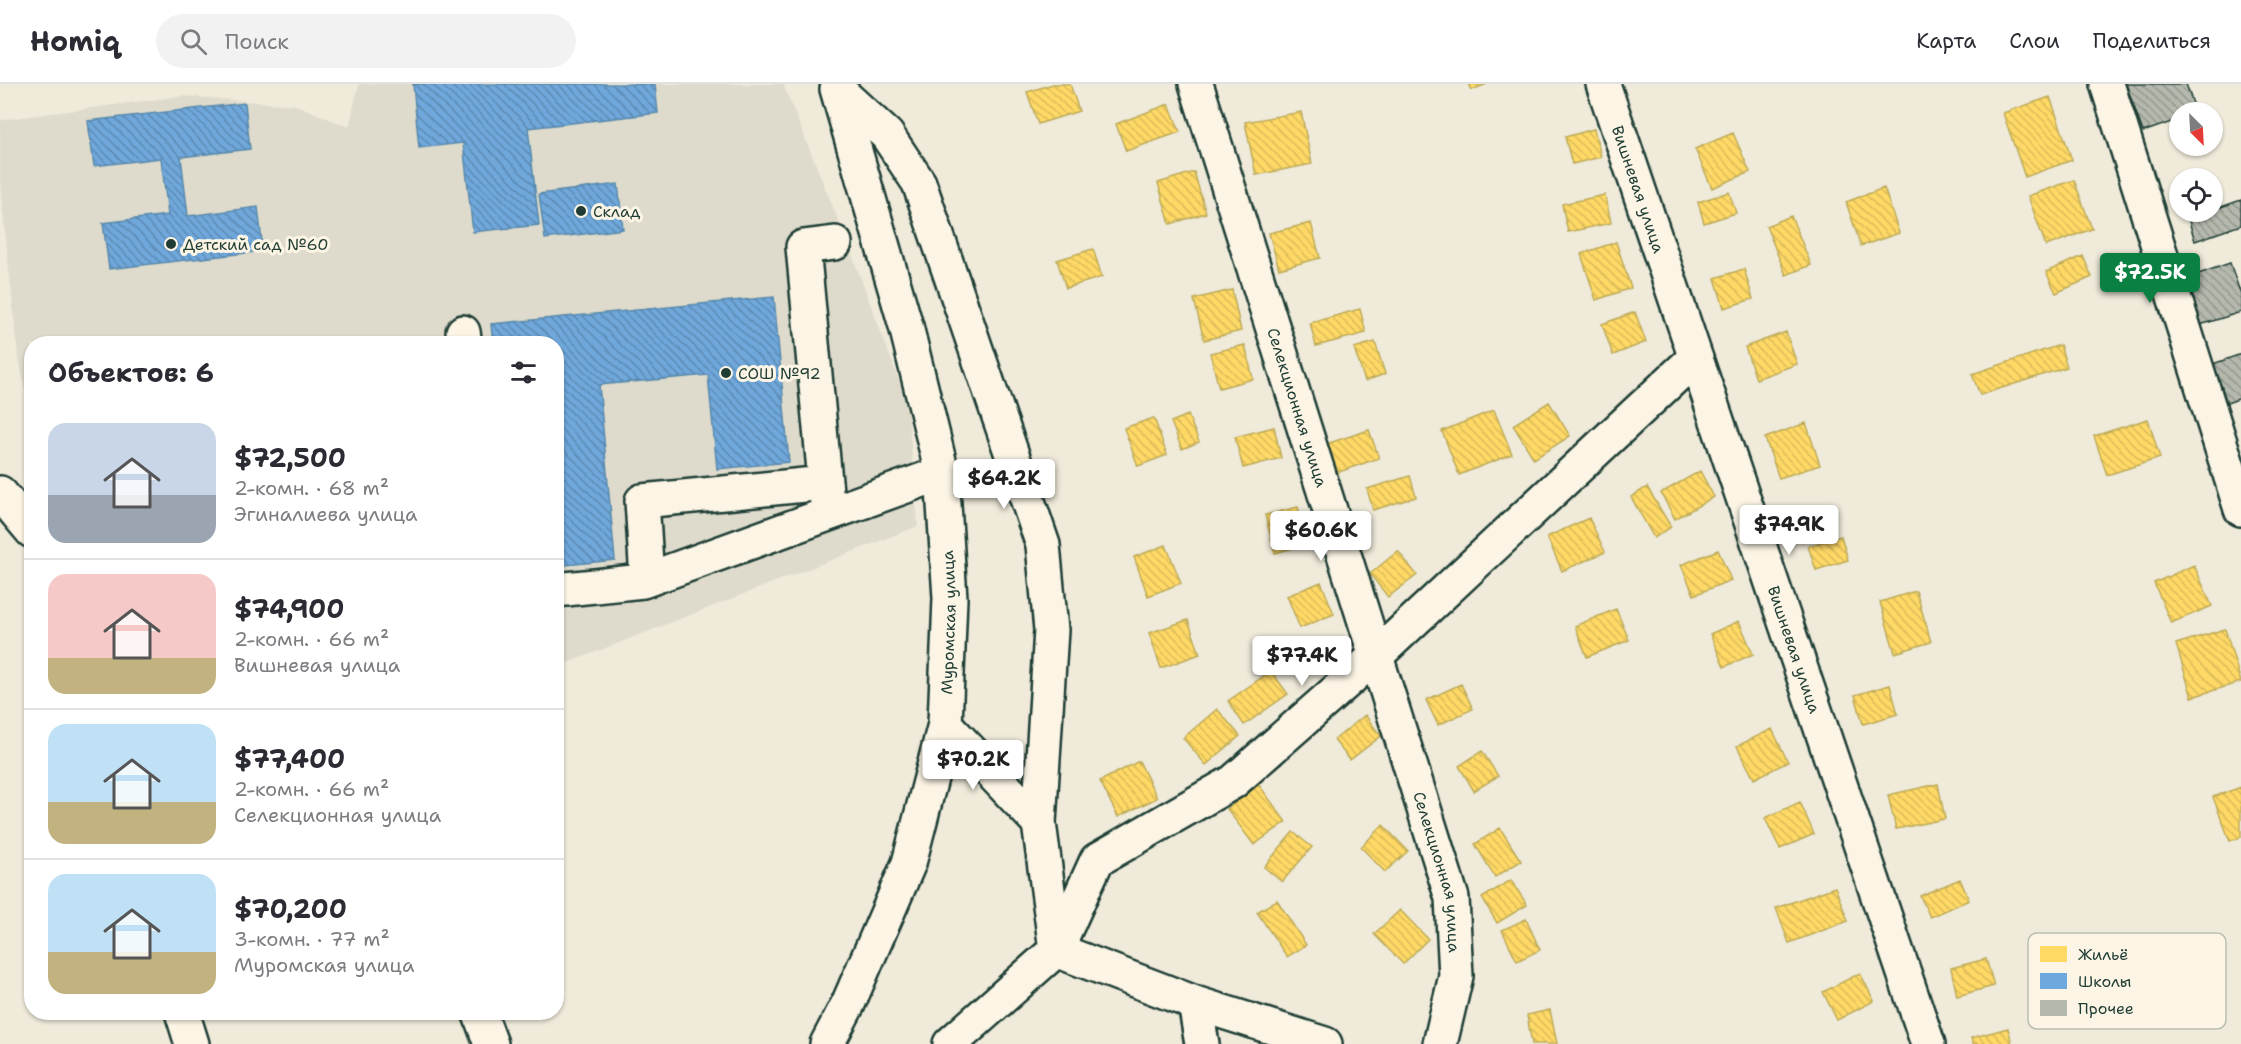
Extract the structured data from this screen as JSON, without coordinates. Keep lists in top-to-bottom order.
{
  "streets": {
    "street": ["Вишневая улица", "Селекционная улица", "Муромская улица"]
  },
  "places": ["Склад", "Детский сад №60", "СОШ №92"],
  "legend": ["Жильё", "Школы", "Прочее"],
  "north": "bottom right",
  "page": {
    "header": "Homiq",
    "search": "Поиск",
    "nav": ["Карта", "Слои", "Поделиться"],
    "price": [
      "$72.5K",
      "$64.2K",
      "$74.9K",
      "$60.6K",
      "$77.4K",
      "$70.2K"
    ],
    "heading": "Объектов: 6",
    "list": [
      {
        "name": "$72,500",
        "note": "2-комн. · 68 m² · Эгиналиева улица"
      },
      {
        "name": "$74,900",
        "note": "2-комн. · 66 m² · Вишневая улица"
      },
      {
        "name": "$77,400",
        "note": "2-комн. · 66 m² · Селекционная улица"
      },
      {
        "name": "$70,200",
        "note": "3-комн. · 77 m² · Муромская улица"
      }
    ]
  }
}
